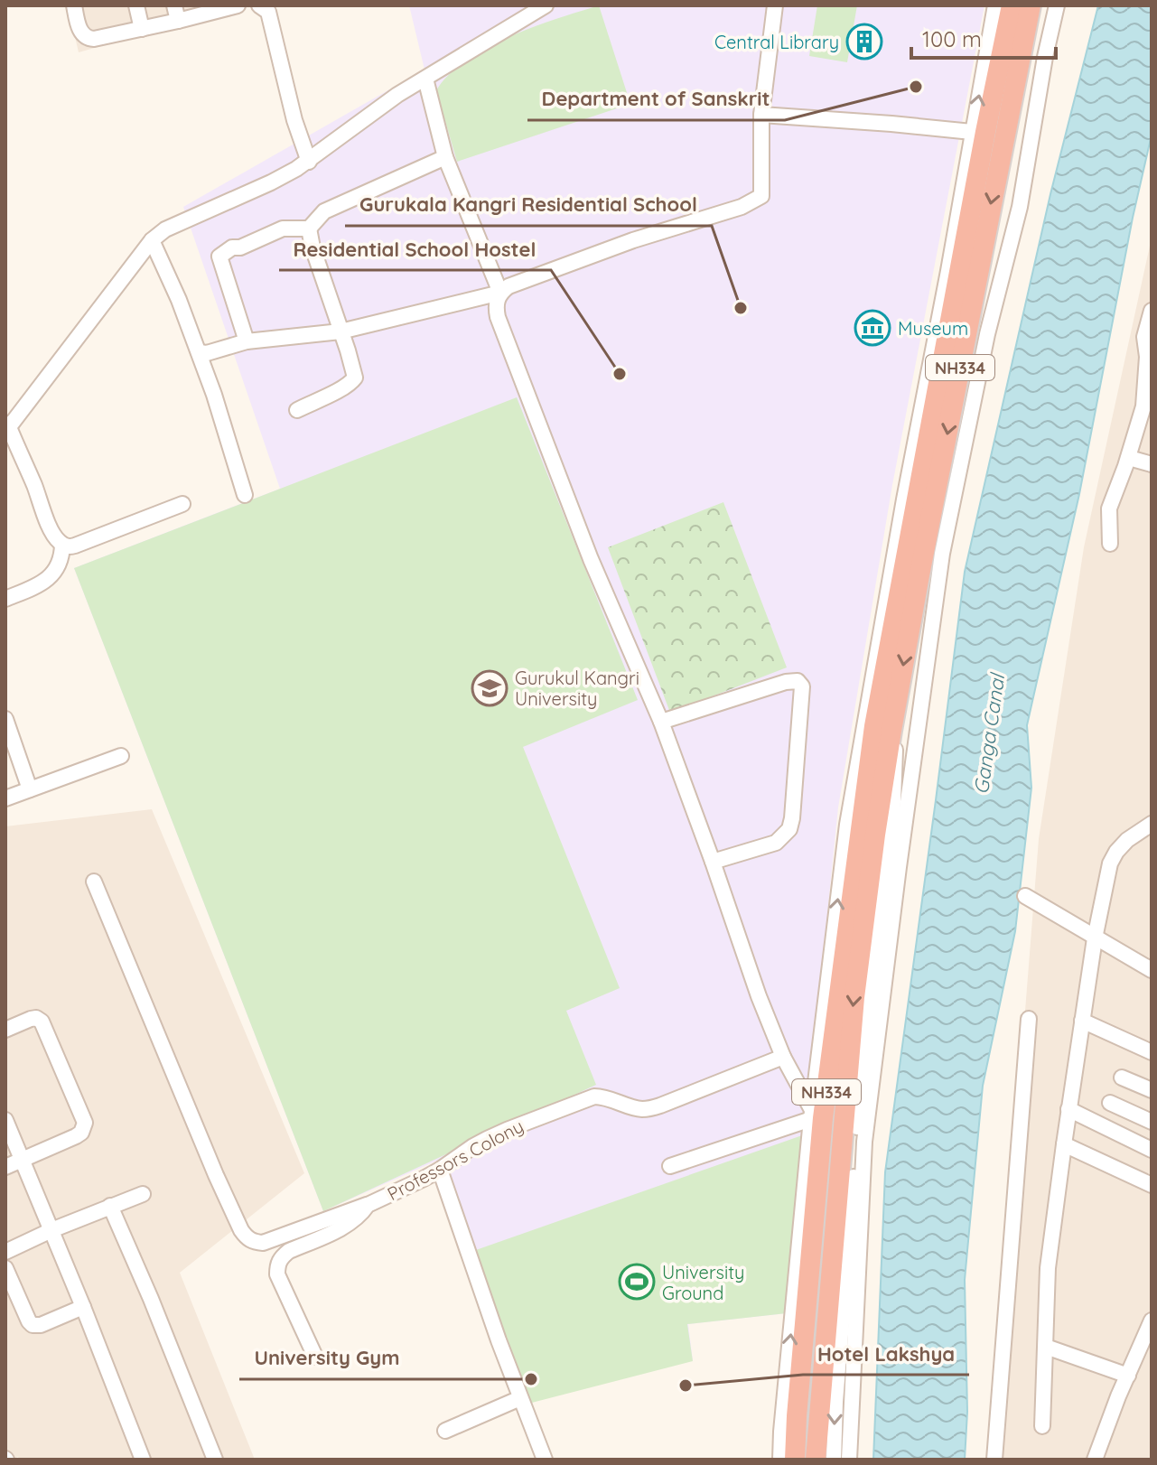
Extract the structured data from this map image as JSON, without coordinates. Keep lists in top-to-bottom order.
{
  "streets": {
    "highway": ["NH334"],
    "street": ["Professors Colony"]
  },
  "water": ["Ganga Canal"],
  "places": {
    "building": ["Central Library"],
    "other": [
      "Department of Sanskrit",
      "Gurukala Kangri Residential School",
      "Residential School Hostel",
      "University Gym",
      "Hotel Lakshya"
    ],
    "museum": ["Museum"],
    "school or university": ["Gurukul Kangri University"],
    "sports": ["University Ground"]
  },
  "scale_bar": "100 m"
}
